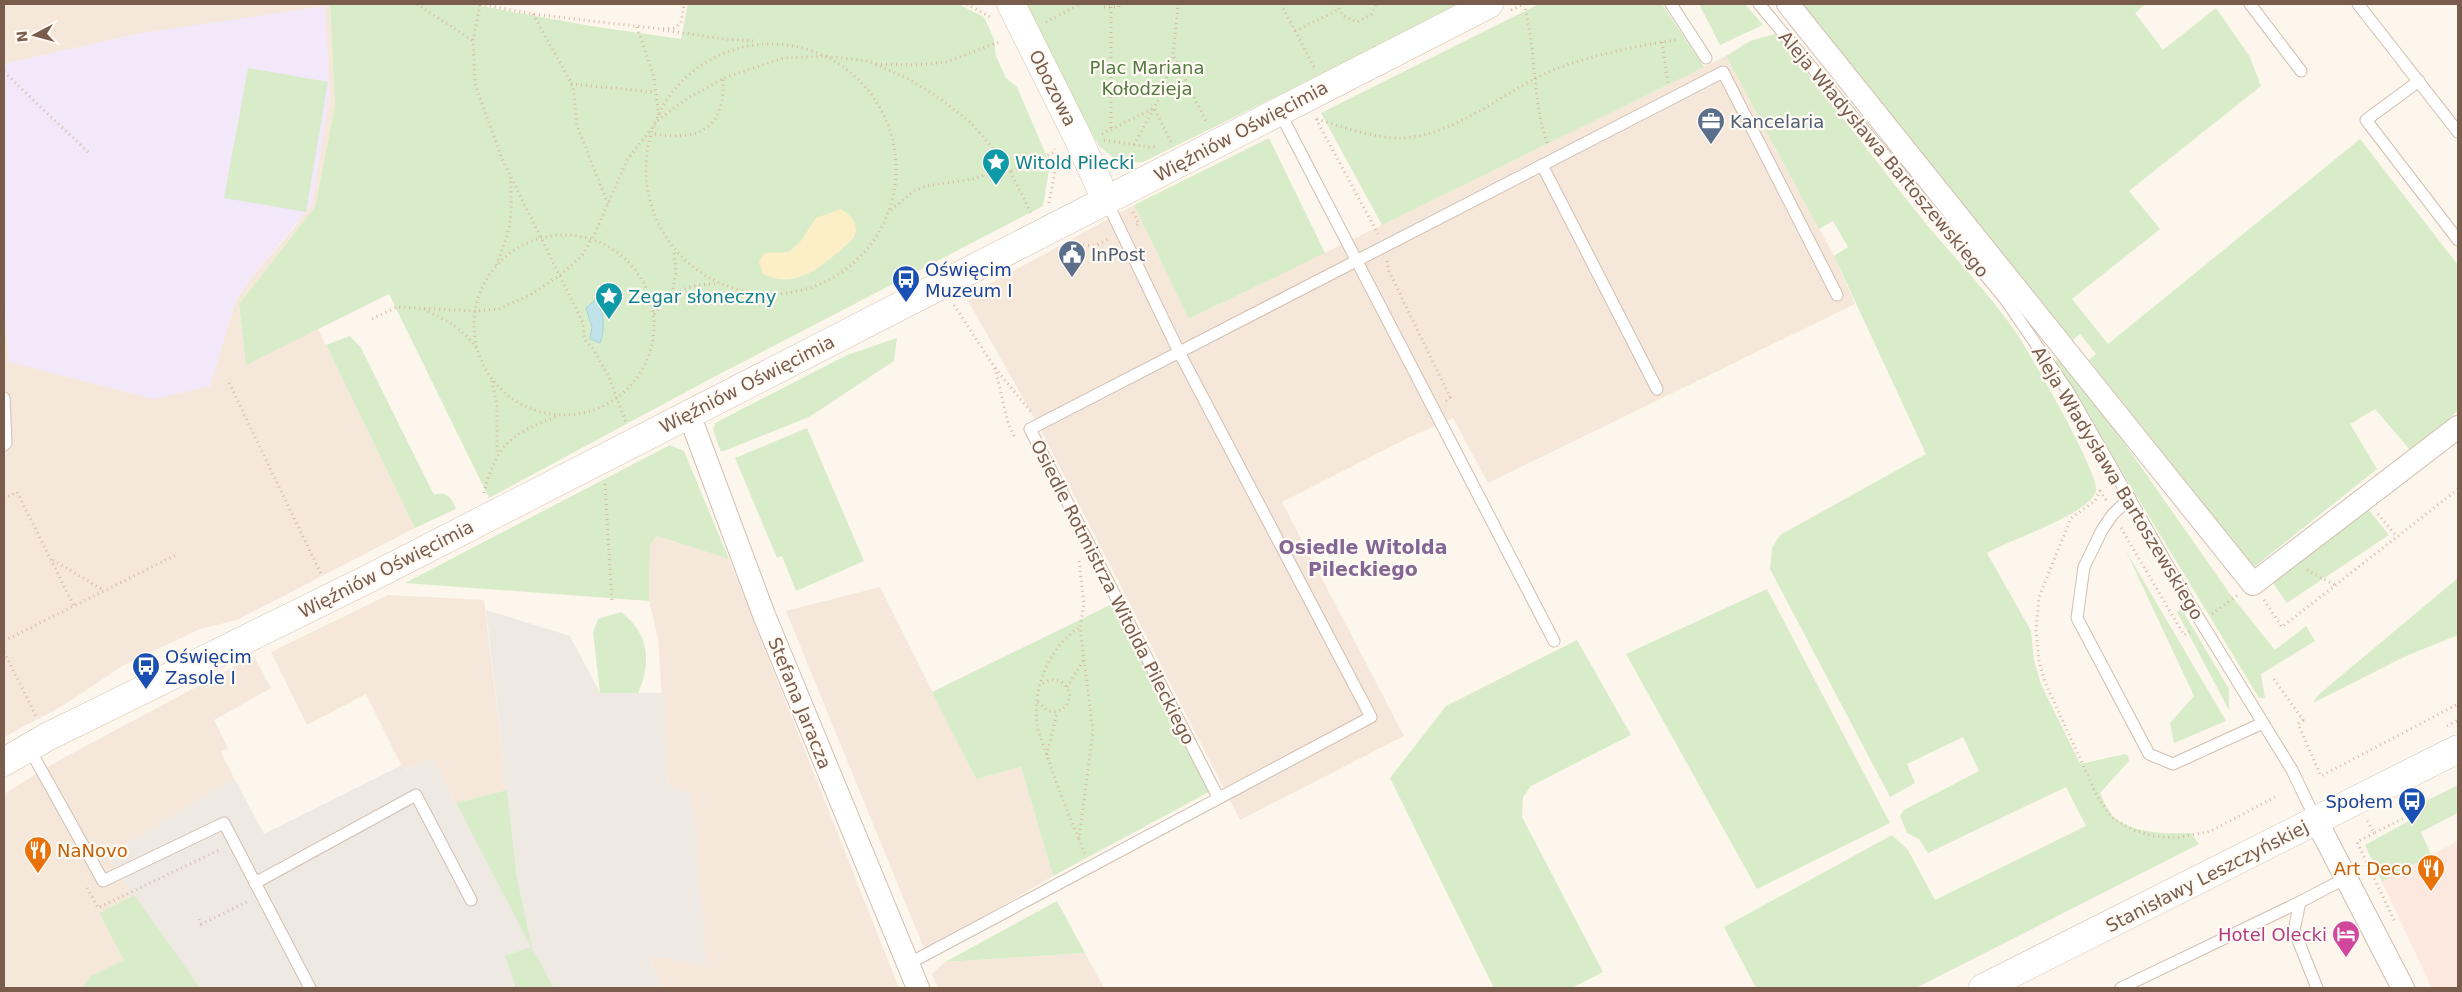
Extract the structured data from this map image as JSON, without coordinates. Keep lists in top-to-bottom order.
{
  "streets": {
    "street": [
      "Obozowa",
      "Więźniów Oświęcimia",
      "Stefana Jaracza",
      "Stanisławy Leszczyńskiej"
    ],
    "lane": ["Aleja Władysława Bartoszewskiego", "Osiedle Rotmistrza Witolda Pileckiego"]
  },
  "crossings": [
    ["Obozowa", "Więźniów Oświęcimia"],
    ["Więźniów Oświęcimia", "Stefana Jaracza"],
    ["Aleja Władysława Bartoszewskiego", "Stanisławy Leszczyńskiej"]
  ],
  "districts": ["Osiedle Witolda Pileckiego"],
  "parks": ["Plac Mariana Kołodzieja"],
  "places": {
    "office": ["Kancelaria"],
    "place": ["Witold Pilecki", "Zegar słoneczny"],
    "public building": ["InPost"],
    "bus stop": ["Oświęcim Muzeum I", "Oświęcim Zasole I", "Społem"],
    "restaurant": ["NaNovo", "Art Deco"],
    "hotel": ["Hotel Olecki"]
  },
  "north": "left"
}
